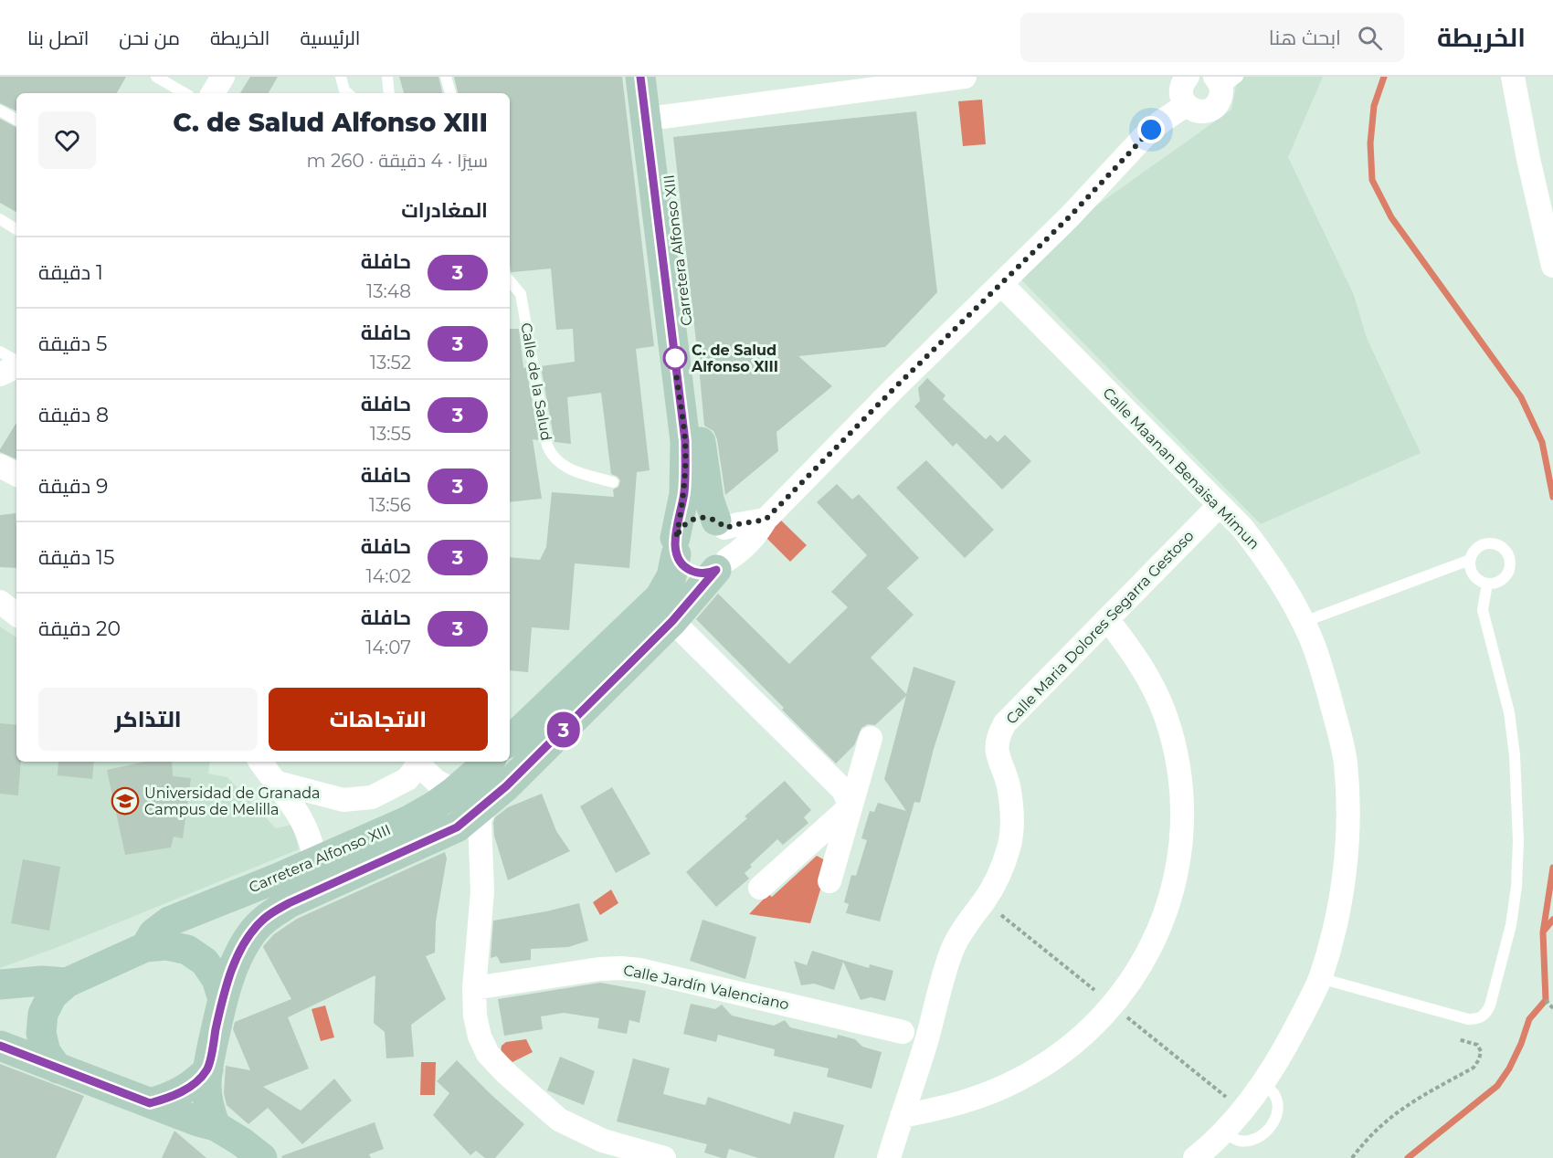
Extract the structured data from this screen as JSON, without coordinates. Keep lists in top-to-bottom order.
{
  "streets": {
    "street": [
      "Carretera Alfonso XIII",
      "Calle Maanan Benaisa Mimun",
      "Calle Maria Dolores Segarra Gestoso",
      "Calle Jardín Valenciano"
    ],
    "lane": ["Calle de la Salud"]
  },
  "crossings": [
    ["Calle Maanan Benaisa Mimun", "Calle Maria Dolores Segarra Gestoso"]
  ],
  "places": {
    "other": ["C. de Salud Alfonso XIII"],
    "school or university": ["Universidad de Granada Campus de Melilla"]
  },
  "lines": ["bus line 3"],
  "page": {
    "header": "الخريطة",
    "search": "ابحث هنا",
    "nav": [
      "الرئيسية",
      "الخريطة",
      "من نحن",
      "اتصل بنا"
    ],
    "on_map": "3",
    "heading": [
      ["C. de Salud Alfonso XIII", "سيرًا · 4 دقيقة · 260 m"],
      "المغادرات"
    ],
    "list": [
      {
        "mark": "3",
        "name": "حافلة",
        "note": "13:48",
        "value": "1 دقيقة"
      },
      {
        "mark": "3",
        "name": "حافلة",
        "note": "13:52",
        "value": "5 دقيقة"
      },
      {
        "mark": "3",
        "name": "حافلة",
        "note": "13:55",
        "value": "8 دقيقة"
      },
      {
        "mark": "3",
        "name": "حافلة",
        "note": "13:56",
        "value": "9 دقيقة"
      },
      {
        "mark": "3",
        "name": "حافلة",
        "note": "14:02",
        "value": "15 دقيقة"
      },
      {
        "mark": "3",
        "name": "حافلة",
        "note": "14:07",
        "value": "20 دقيقة"
      }
    ],
    "buttons": ["الاتجاهات", "التذاكر"]
  }
}
